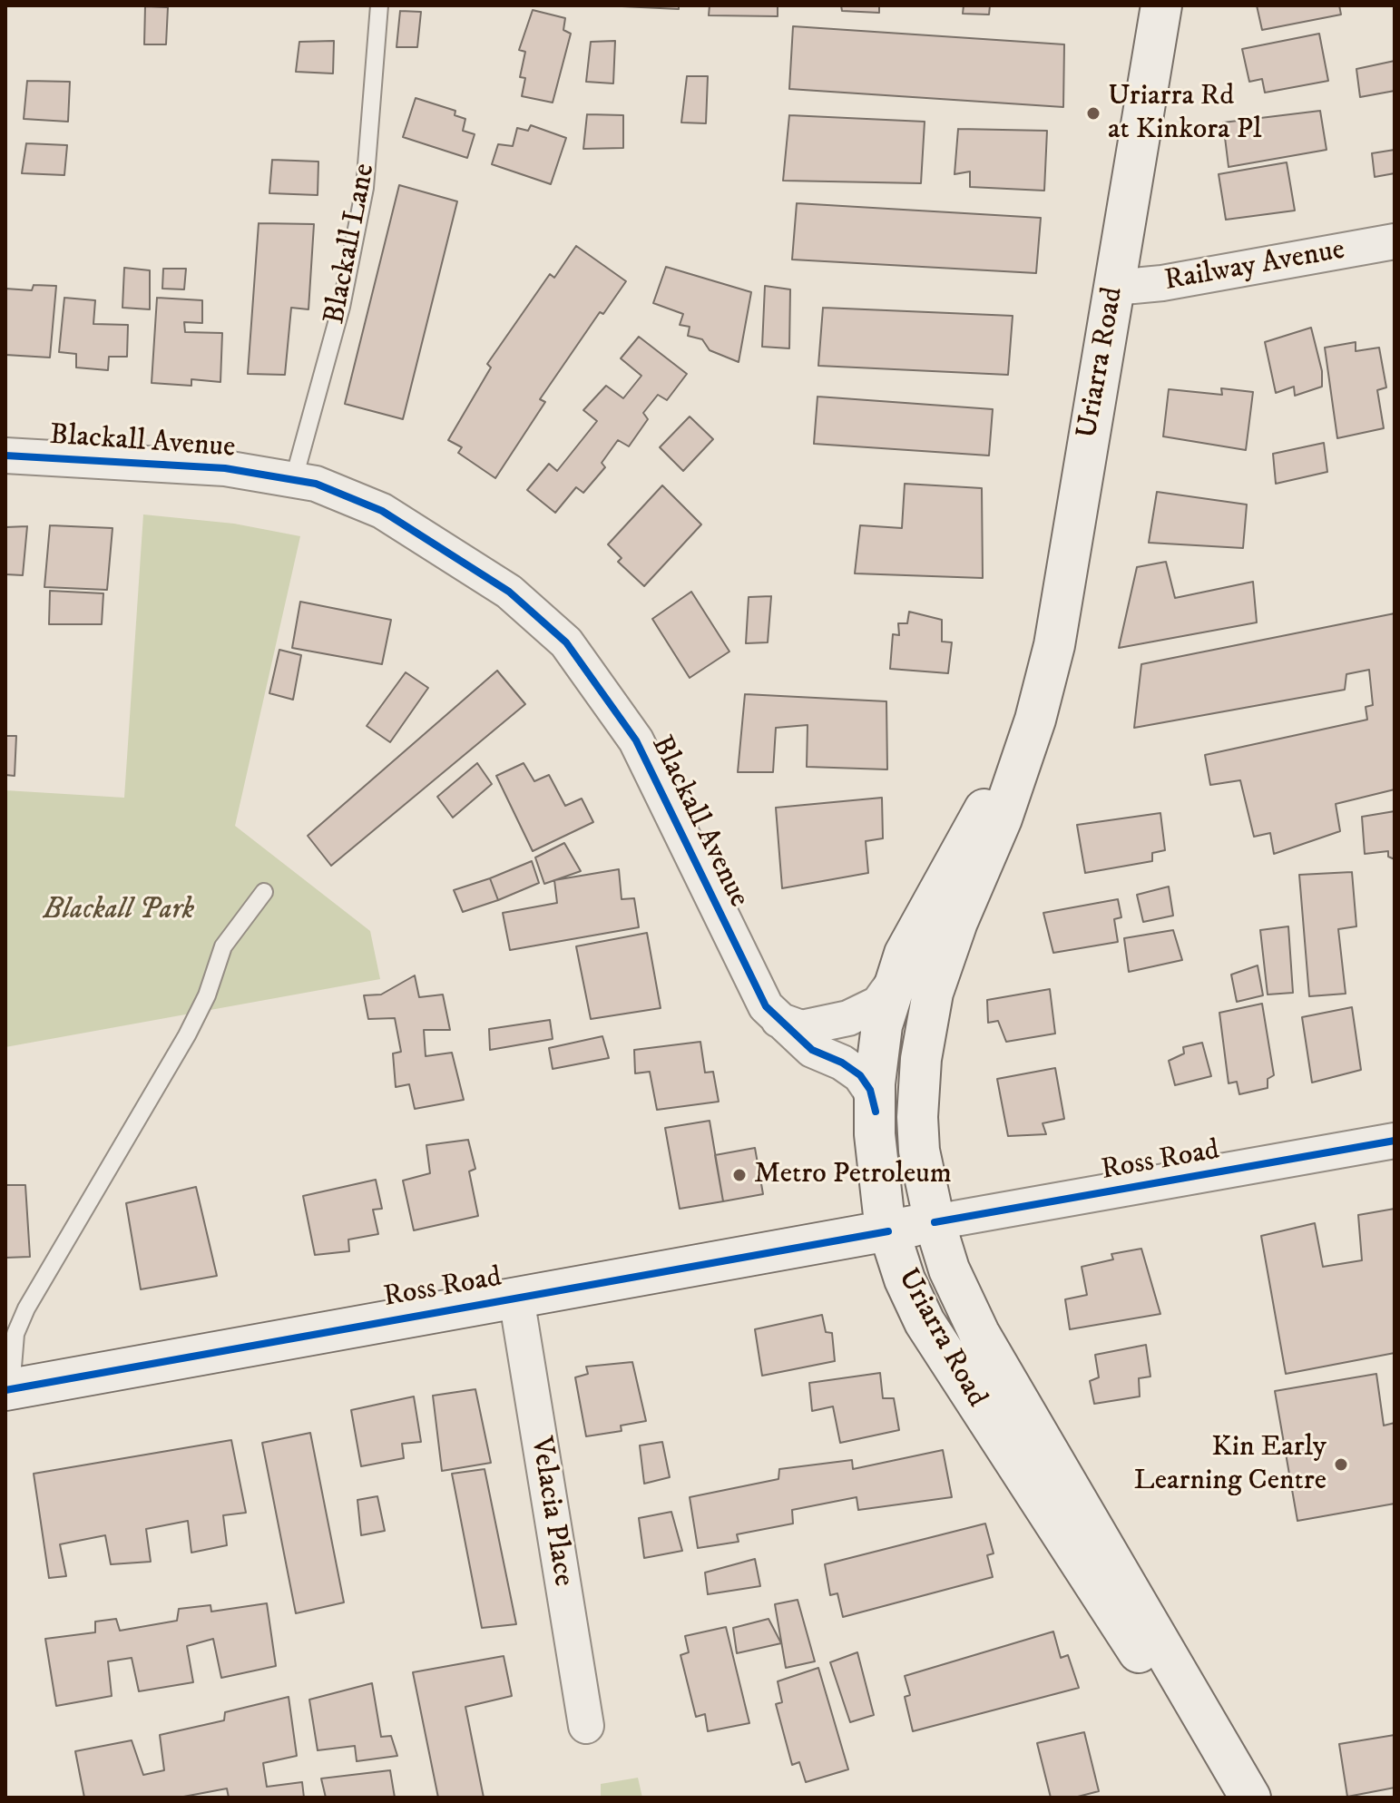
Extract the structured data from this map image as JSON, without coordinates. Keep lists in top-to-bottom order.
{
  "streets": {
    "main road": ["Uriarra Road", "Ross Road"],
    "street": ["Railway Avenue", "Blackall Avenue", "Velacia Place"],
    "lane": ["Blackall Lane"]
  },
  "crossings": [
    ["Blackall Lane", "Blackall Avenue"],
    ["Railway Avenue", "Uriarra Road"],
    ["Uriarra Road", "Blackall Avenue"],
    ["Uriarra Road", "Ross Road"],
    ["Ross Road", "Velacia Place"]
  ],
  "parks": ["Blackall Park"],
  "places": ["Uriarra Rd at Kinkora Pl", "Metro Petroleum", "Kin Early Learning Centre"]
}
